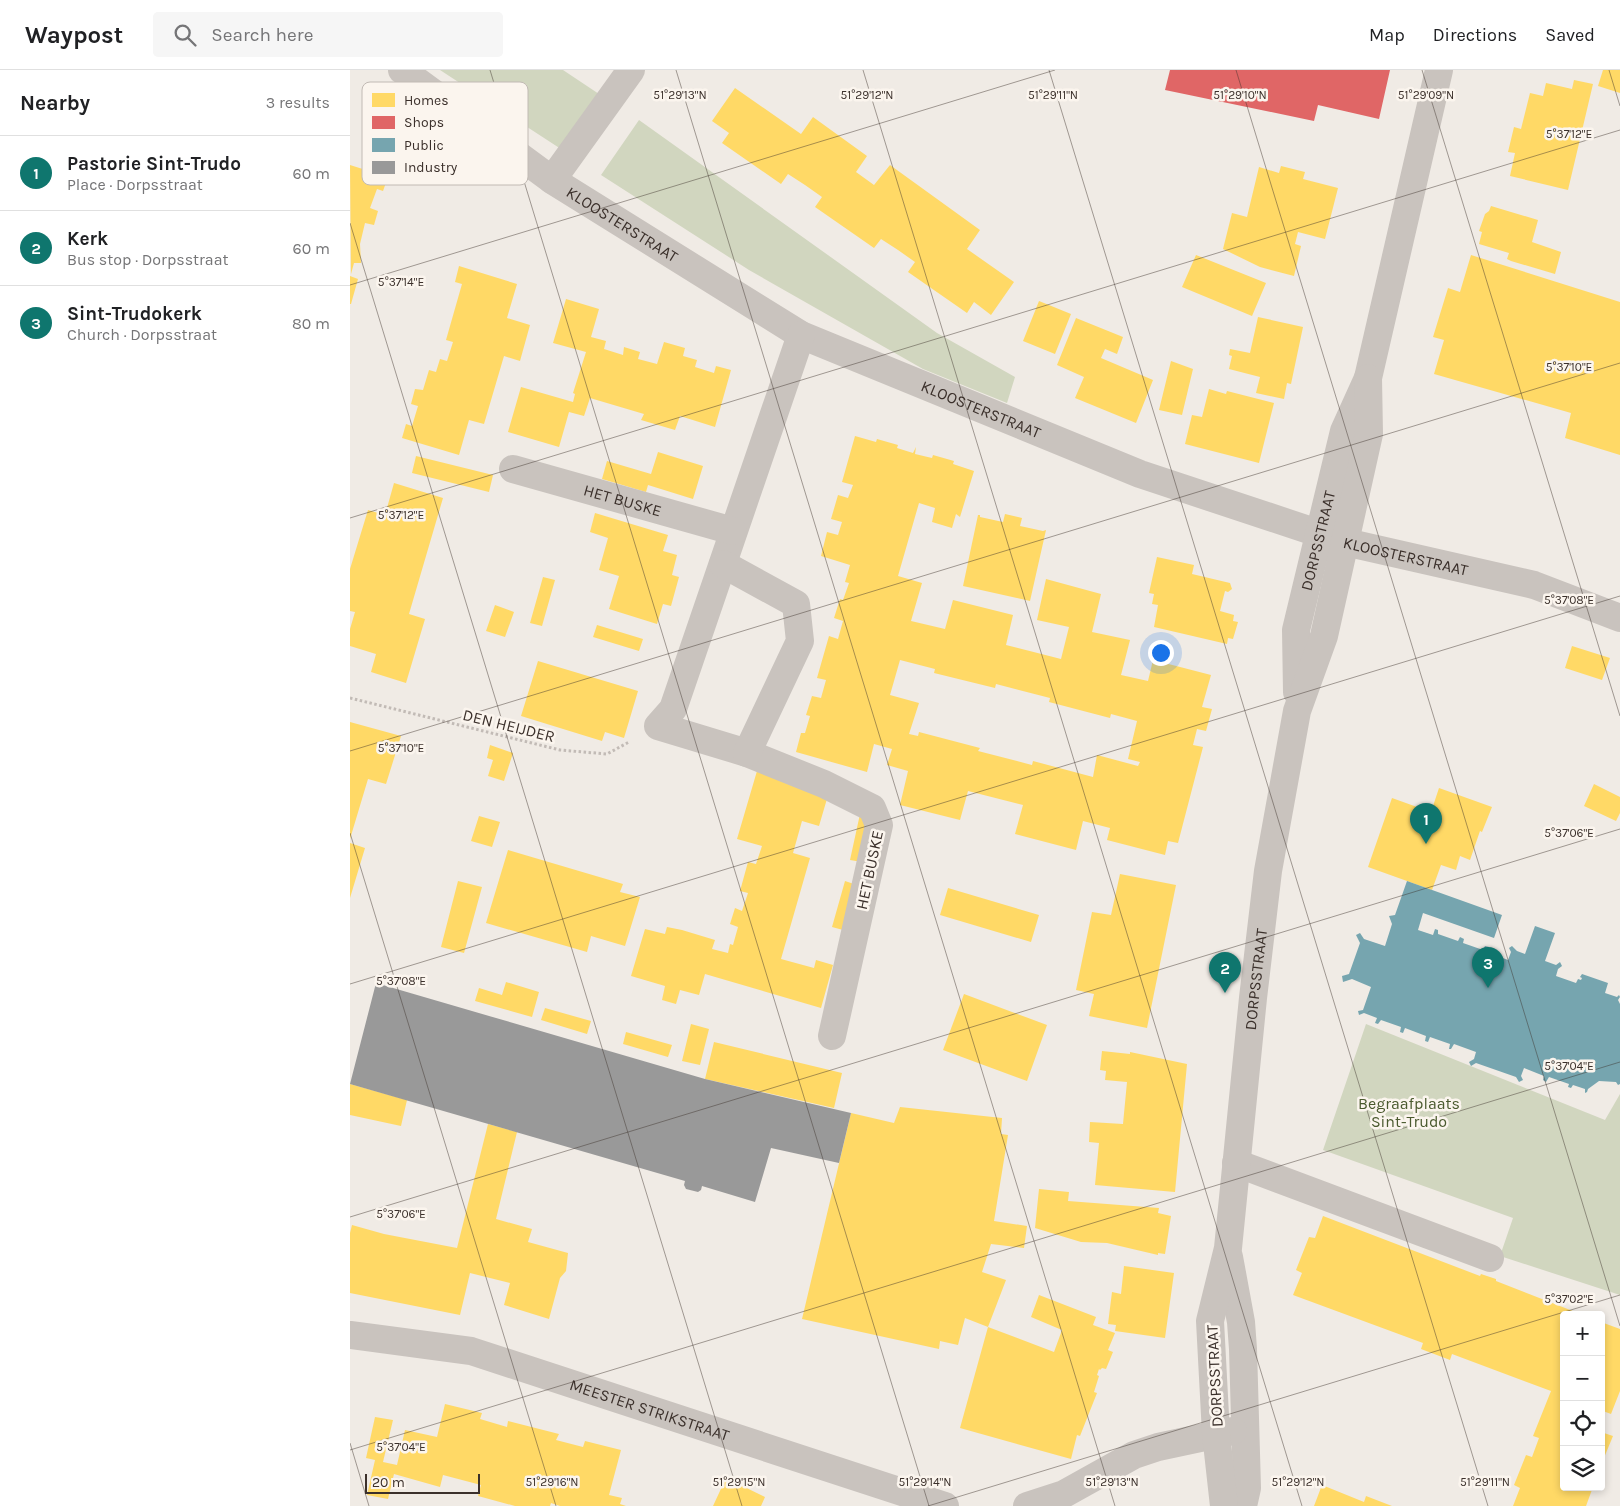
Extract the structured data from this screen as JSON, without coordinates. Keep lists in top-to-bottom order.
{
  "streets": {
    "street": [
      "KLOOSTERSTRAAT",
      "HET BUSKE",
      "DORPSSTRAAT",
      "MEESTER STRIKSTRAAT"
    ],
    "path": ["DEN HEIJDER"]
  },
  "crossings": [
    ["KLOOSTERSTRAAT", "DORPSSTRAAT"],
    ["HET BUSKE", "DEN HEIJDER"]
  ],
  "parks": ["Begraafplaats Sint-Trudo"],
  "legend": [
    "Homes",
    "Shops",
    "Public",
    "Industry"
  ],
  "scale_bar": "20 m",
  "page": {
    "header": "Waypost",
    "search": "Search here",
    "nav": ["Map", "Directions", "Saved"],
    "heading": ["Nearby", "3 results"],
    "list": [
      {
        "mark": "1",
        "name": "Pastorie Sint-Trudo",
        "note": "Place · Dorpsstraat",
        "value": "60 m"
      },
      {
        "mark": "2",
        "name": "Kerk",
        "note": "Bus stop · Dorpsstraat",
        "value": "60 m"
      },
      {
        "mark": "3",
        "name": "Sint-Trudokerk",
        "note": "Church · Dorpsstraat",
        "value": "80 m"
      }
    ],
    "pins": ["1", "3", "2"],
    "map_buttons": ["+", "−"],
    "scale": "20 m"
  },
  "coordinates": [
    "51°29'13\"N",
    "51°29'12\"N",
    "51°29'11\"N",
    "51°29'10\"N",
    "51°29'09\"N",
    "5°37'12\"E",
    "5°37'14\"E",
    "5°37'10\"E",
    "5°37'08\"E",
    "5°37'06\"E",
    "5°37'04\"E",
    "5°37'02\"E",
    "51°29'16\"N",
    "51°29'15\"N",
    "51°29'14\"N"
  ]
}
